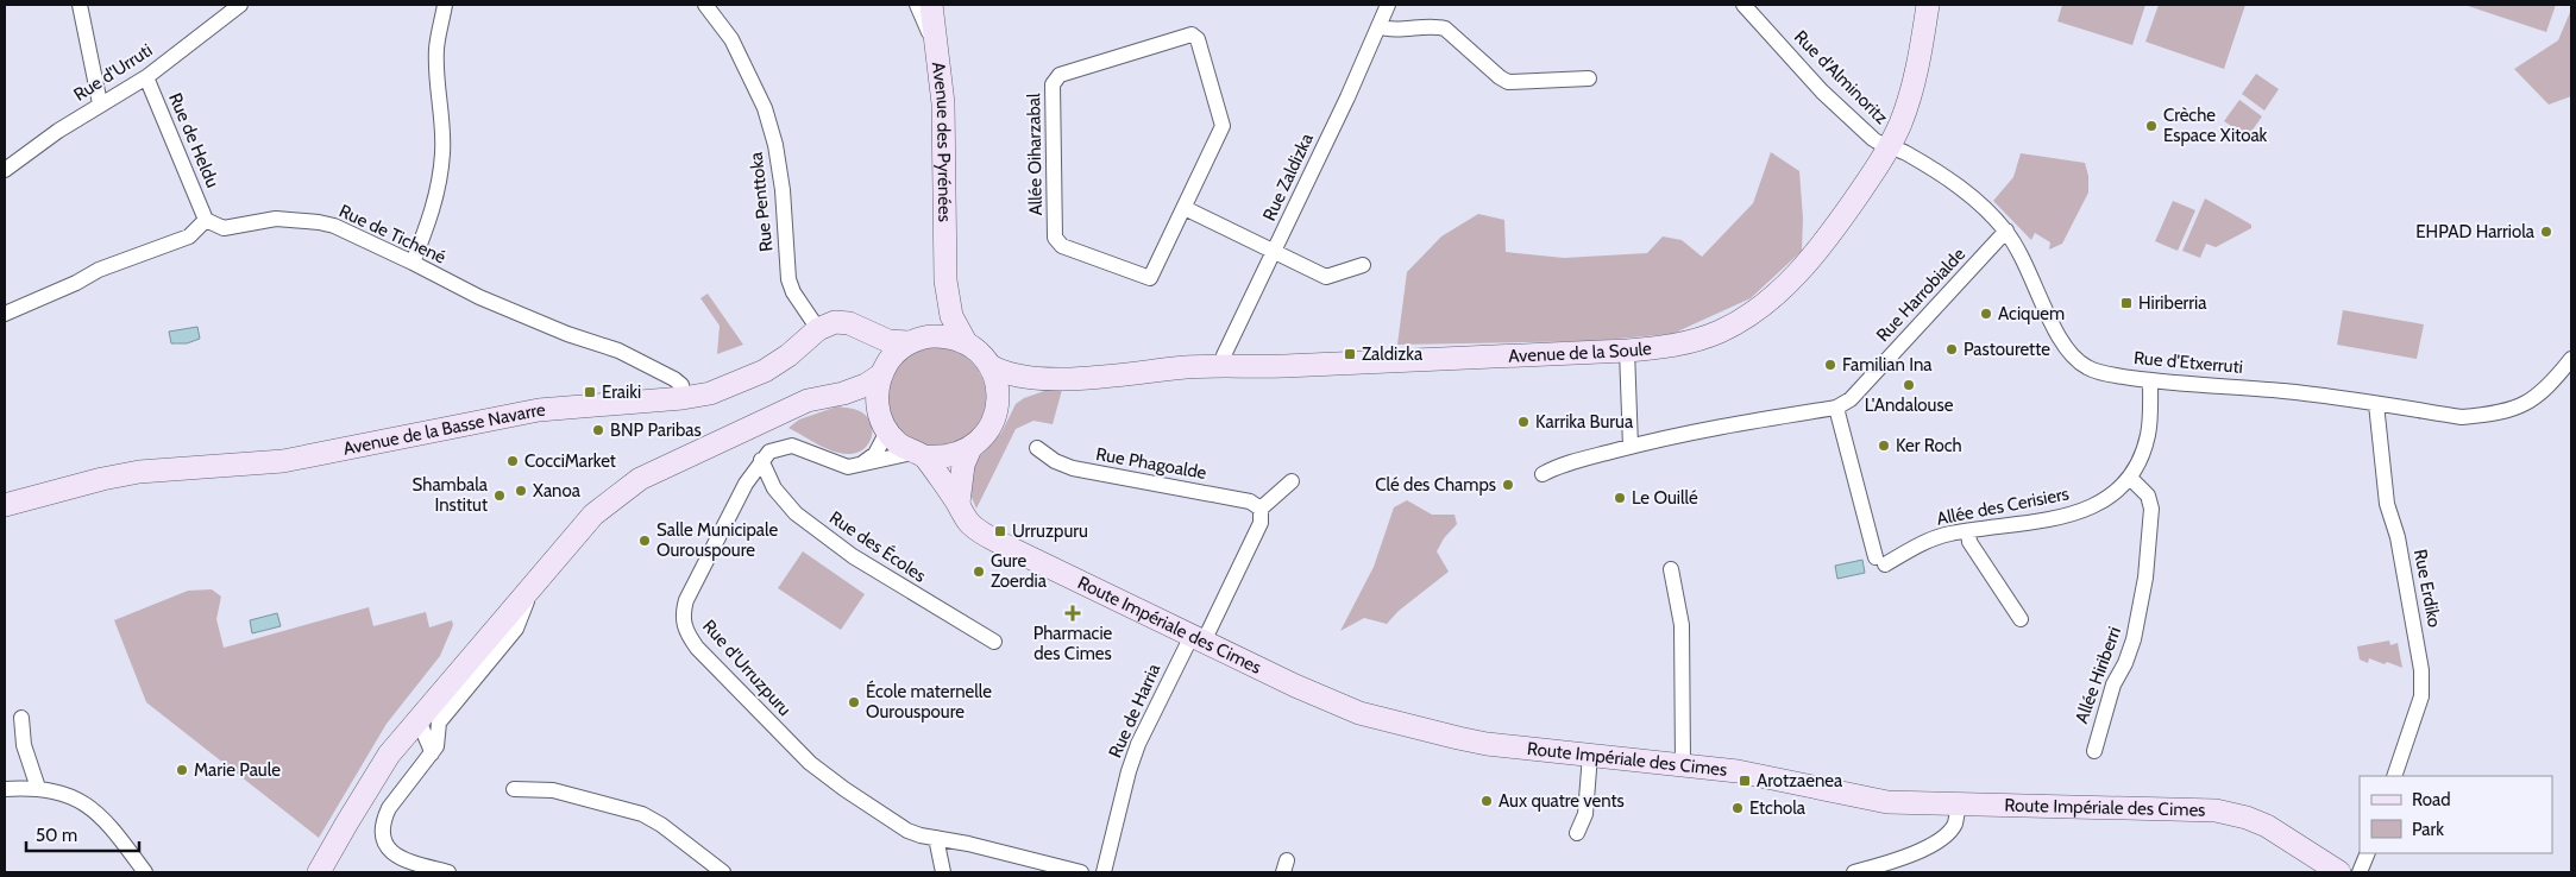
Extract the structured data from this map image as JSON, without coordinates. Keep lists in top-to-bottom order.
{
  "streets": {
    "street": [
      "Rue d'Urruti",
      "Rue d'Alminoritz",
      "Rue de Heldu",
      "Avenue des Pyrénées",
      "Allée Oiharzabal",
      "Rue Zaldizka",
      "Rue Penttoka",
      "Rue de Tichené",
      "Rue Harrobialde",
      "Avenue de la Soule",
      "Rue d'Etxerruti",
      "Avenue de la Basse Navarre",
      "Rue Phagoalde",
      "Allée des Cerisiers",
      "Rue des Écoles",
      "Rue Erdiko",
      "Route Impériale des Cimes",
      "Rue d'Urruzpuru",
      "Allée Hiriberri",
      "Rue de Harria"
    ]
  },
  "crossings": [
    ["Rue d'Urruti", "Rue de Heldu"],
    ["Rue d'Alminoritz", "Avenue de la Soule"],
    ["Rue d'Alminoritz", "Rue d'Etxerruti"],
    ["Rue de Heldu", "Rue de Tichené"],
    ["Avenue des Pyrénées", "Avenue de la Soule"],
    ["Avenue des Pyrénées", "Avenue de la Basse Navarre"],
    ["Avenue des Pyrénées", "Route Impériale des Cimes"],
    ["Rue Zaldizka", "Avenue de la Soule"],
    ["Rue Penttoka", "Avenue de la Basse Navarre"],
    ["Rue de Tichené", "Avenue de la Basse Navarre"],
    ["Rue Harrobialde", "Rue d'Etxerruti"],
    ["Rue Harrobialde", "Allée des Cerisiers"],
    ["Avenue de la Soule", "Rue d'Etxerruti"],
    ["Avenue de la Soule", "Avenue de la Basse Navarre"],
    ["Avenue de la Soule", "Route Impériale des Cimes"],
    ["Rue d'Etxerruti", "Allée des Cerisiers"],
    ["Rue d'Etxerruti", "Rue Erdiko"],
    ["Avenue de la Basse Navarre", "Route Impériale des Cimes"],
    ["Allée des Cerisiers", "Allée Hiriberri"],
    ["Rue des Écoles", "Rue d'Urruzpuru"],
    ["Route Impériale des Cimes", "Rue de Harria"]
  ],
  "places": {
    "other": [
      "Crèche Espace Xitoak",
      "EHPAD Harriola",
      "Aciquem",
      "Pastourette",
      "Familian Ina",
      "L'Andalouse",
      "Karrika Burua",
      "BNP Paribas",
      "Ker Roch",
      "CocciMarket",
      "Clé des Champs",
      "Xanoa",
      "Shambala Institut",
      "Le Ouillé",
      "Salle Municipale Ourouspoure",
      "Gure Zoerdia",
      "École maternelle Ourouspoure",
      "Marie Paule",
      "Aux quatre vents",
      "Etchola"
    ],
    "transit": [
      "Hiriberria",
      "Zaldizka",
      "Eraiki",
      "Urruzpuru",
      "Arotzaenea"
    ],
    "health": ["Pharmacie des Cimes"]
  },
  "legend": ["Road", "Park"],
  "scale_bar": "50 m"
}
